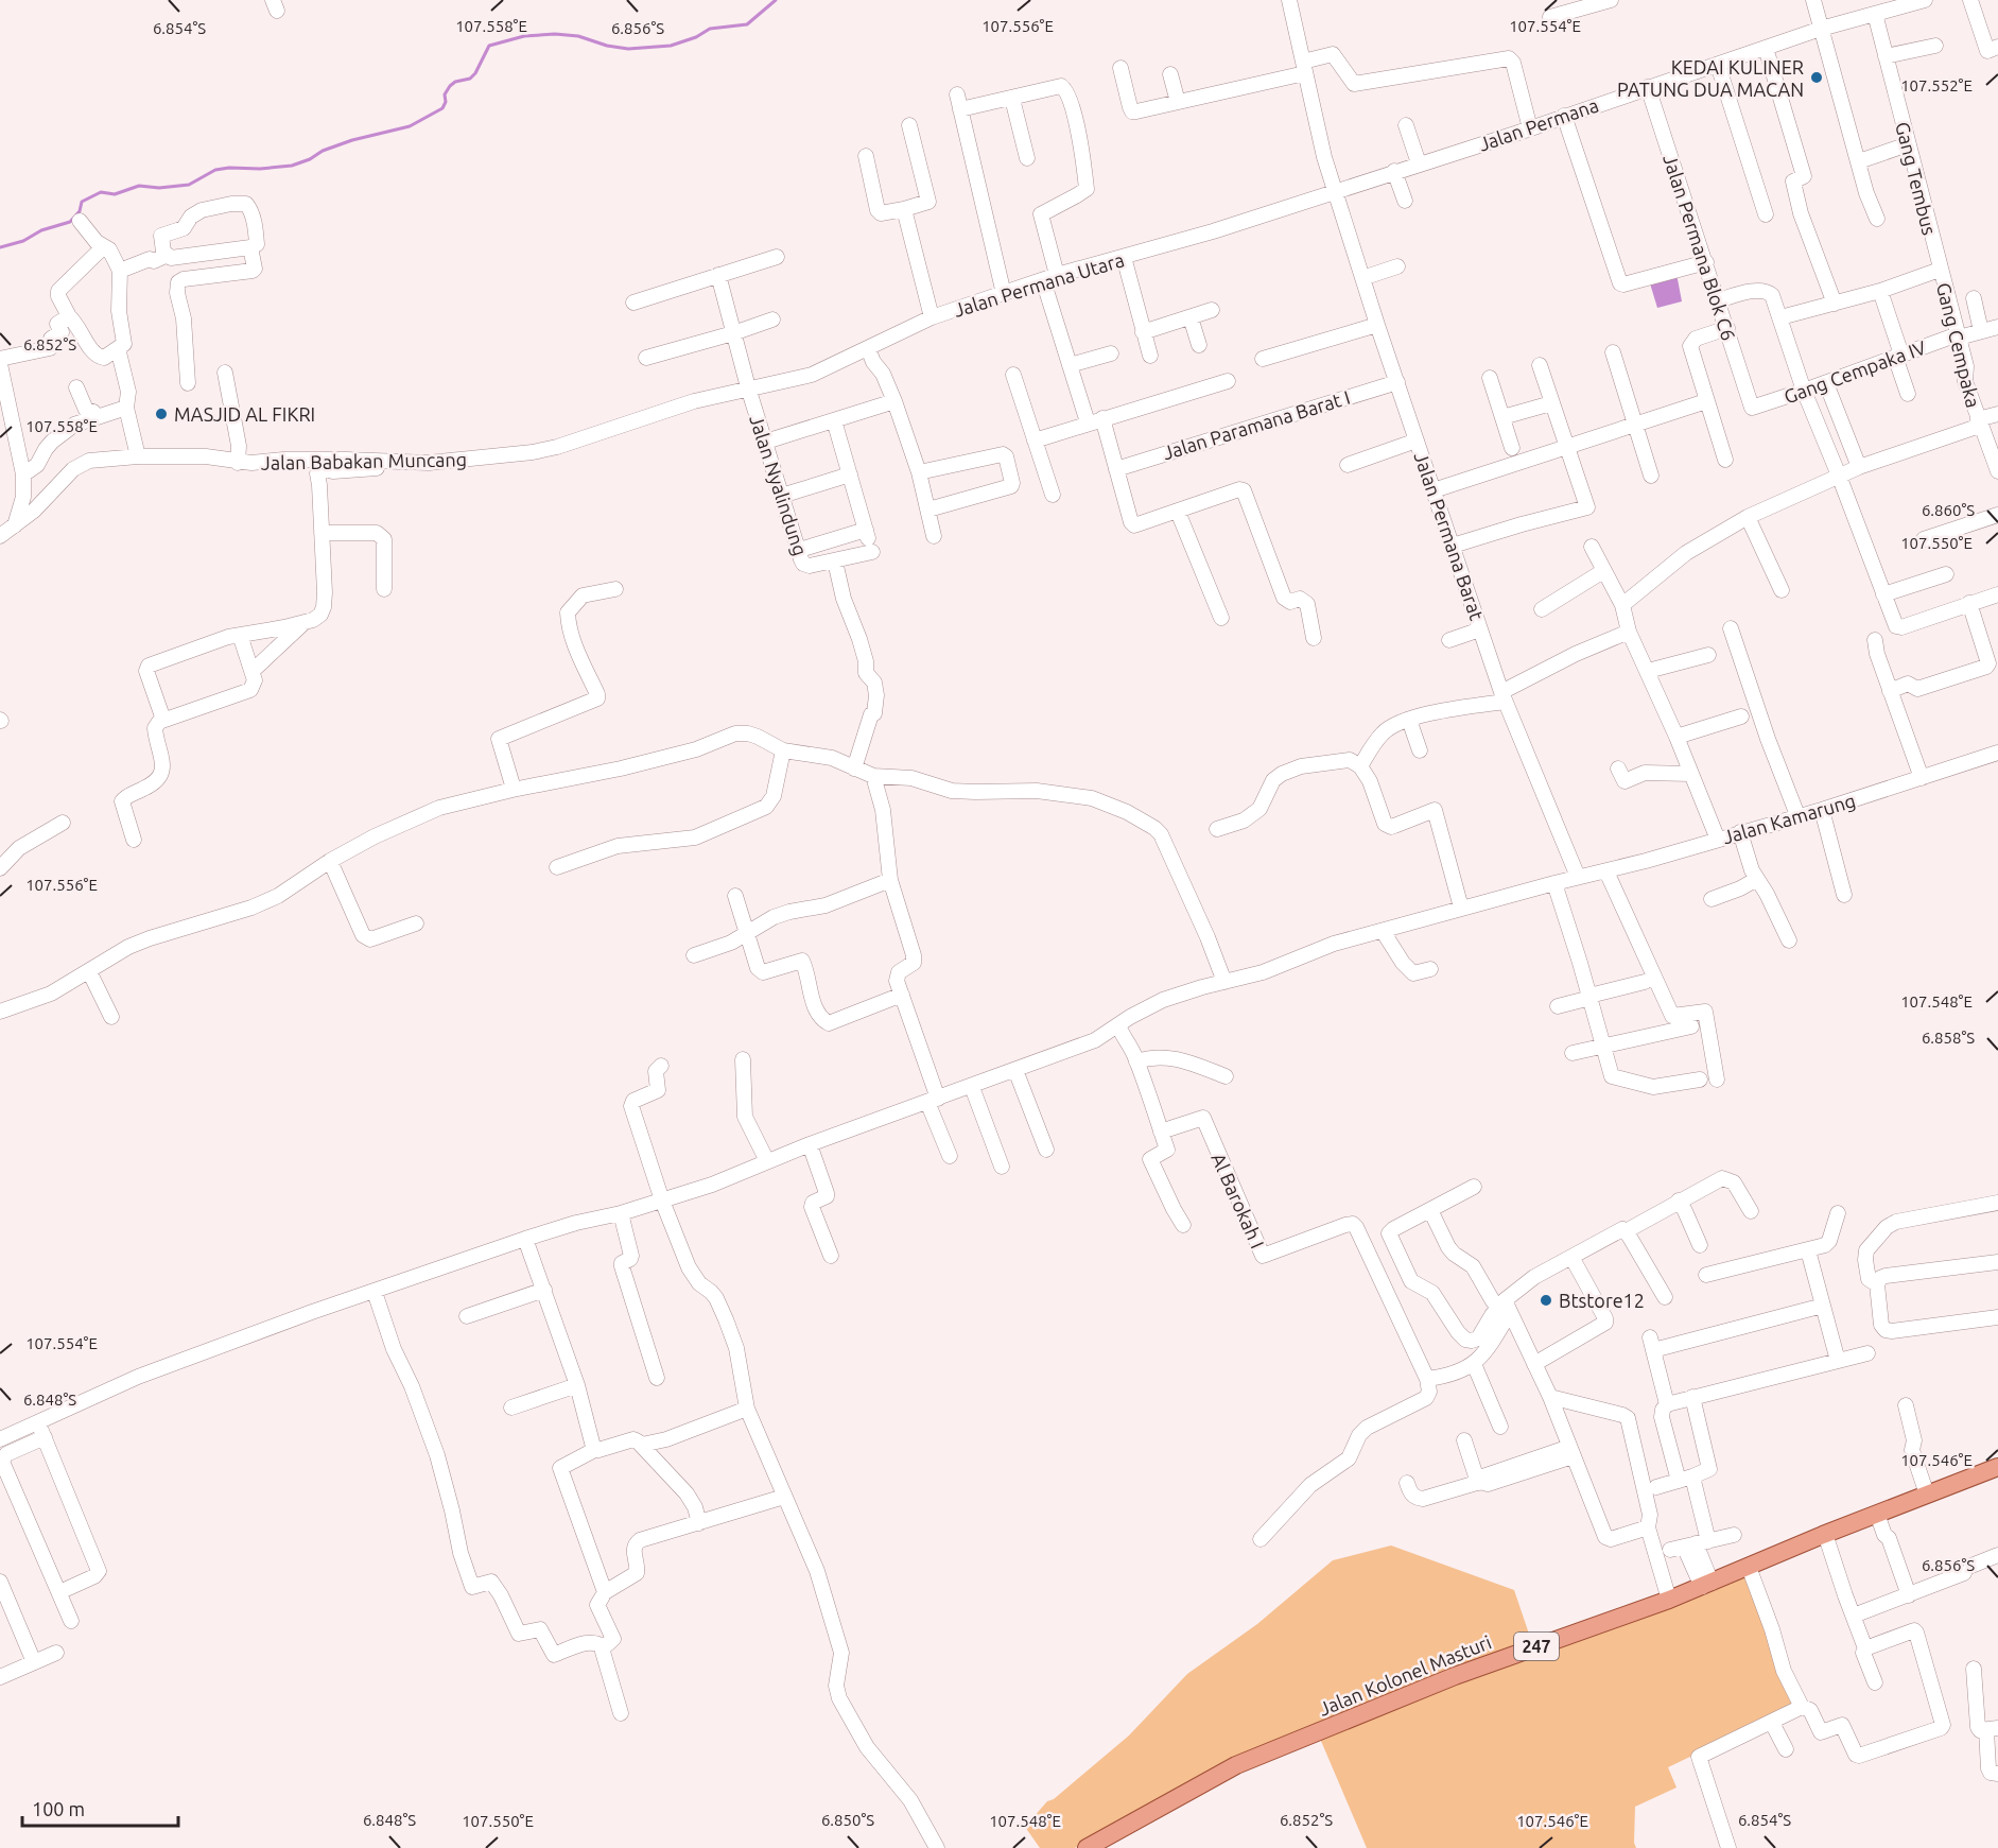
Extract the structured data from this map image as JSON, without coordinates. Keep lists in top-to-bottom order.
{
  "streets": {
    "main road": ["247", "Jalan Kolonel Masturi"],
    "street": [
      "Jalan Permana",
      "Gang Tembus",
      "Jalan Permana Blok C6",
      "Jalan Permana Utara",
      "Gang Cempaka",
      "Gang Cempaka IV",
      "Jalan Paramana Barat I",
      "Jalan Babakan Muncang",
      "Jalan Nyalindung",
      "Jalan Permana Barat",
      "Jalan Kamarung",
      "Al Barokah I"
    ]
  },
  "crossings": [
    ["Jalan Permana", "Gang Tembus"],
    ["Jalan Permana", "Jalan Permana Blok C6"],
    ["Jalan Permana", "Jalan Permana Utara"],
    ["Jalan Permana", "Jalan Permana Barat"],
    ["Gang Tembus", "Gang Cempaka"],
    ["Jalan Permana Blok C6", "Gang Cempaka IV"],
    ["Jalan Permana Utara", "Jalan Babakan Muncang"],
    ["Jalan Permana Utara", "Jalan Nyalindung"],
    ["Jalan Permana Utara", "Jalan Permana Barat"],
    ["Gang Cempaka", "Gang Cempaka IV"],
    ["Jalan Paramana Barat I", "Jalan Permana Barat"],
    ["Jalan Babakan Muncang", "Jalan Nyalindung"],
    ["Jalan Permana Barat", "Jalan Kamarung"]
  ],
  "places": ["KEDAI KULINER PATUNG DUA MACAN", "MASJID AL FIKRI", "Btstore12"],
  "scale_bar": "100 m",
  "coordinates": [
    "107.558°E",
    "107.556°E",
    "107.554°E",
    "6.854°S",
    "6.856°S",
    "107.552°E",
    "6.852°S",
    "6.860°S",
    "107.550°E",
    "107.548°E",
    "6.858°S",
    "6.848°S",
    "107.546°E",
    "6.850°S"
  ]
}
